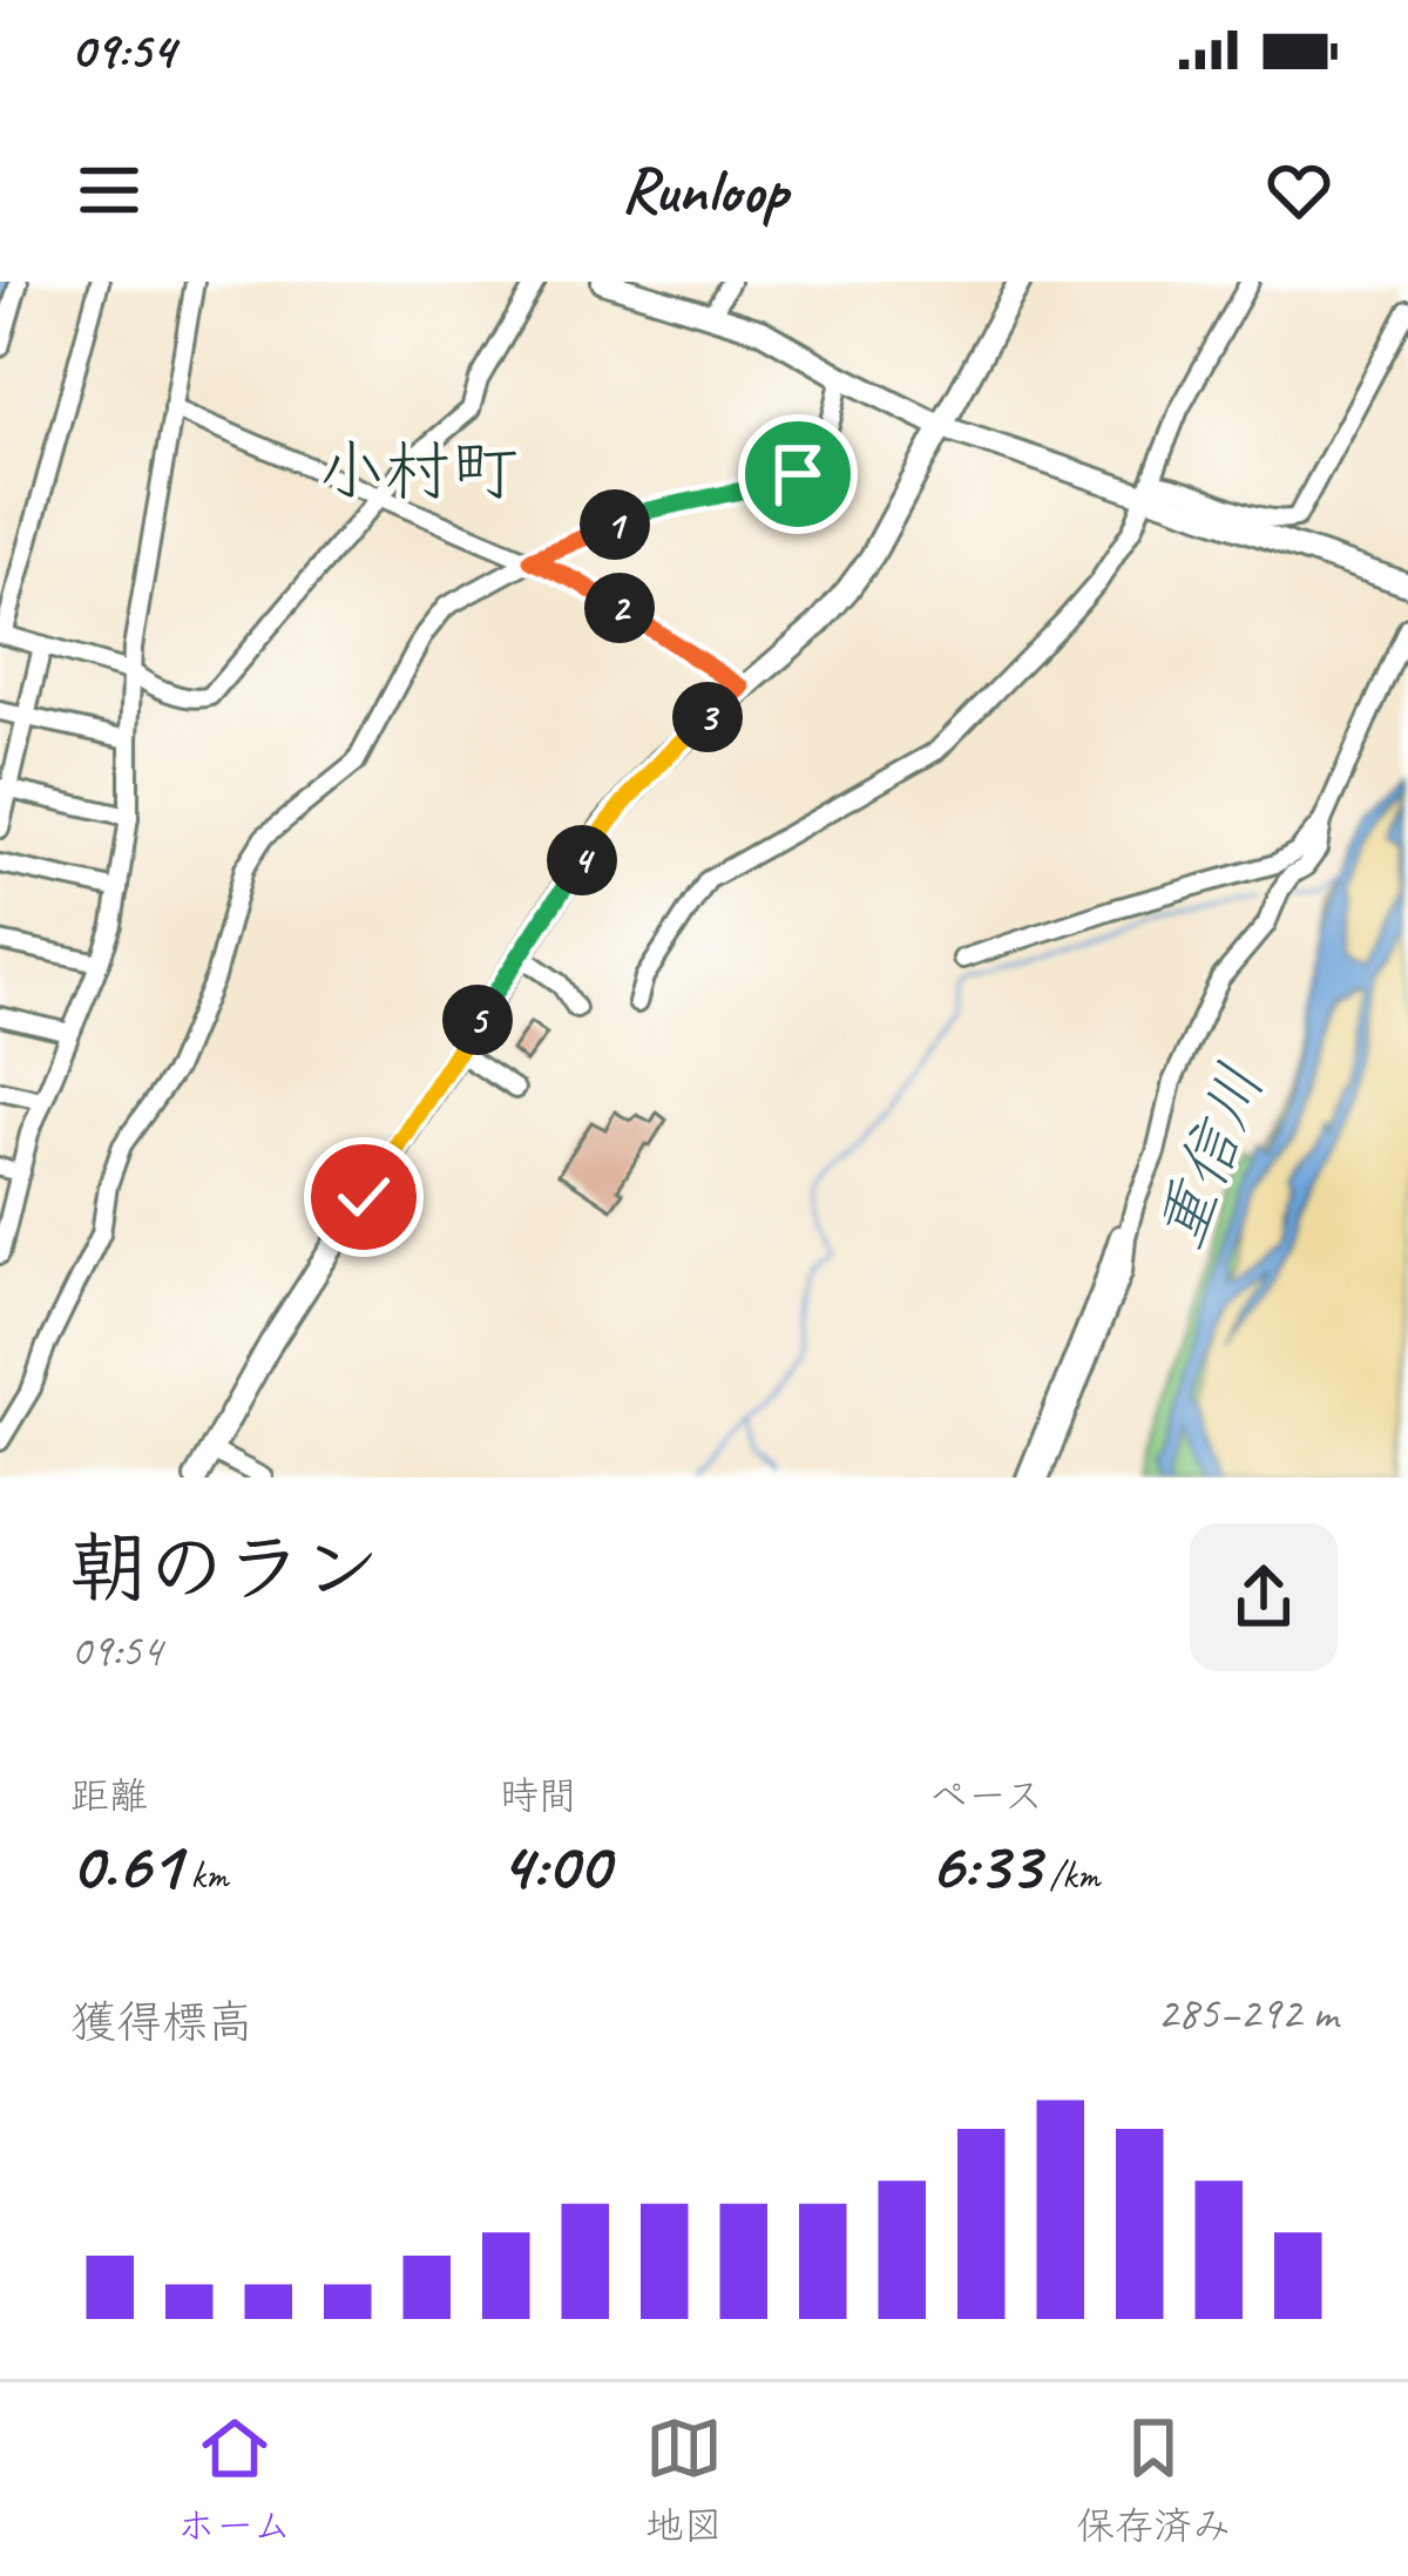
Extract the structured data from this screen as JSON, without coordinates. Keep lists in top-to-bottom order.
{
  "districts": ["小村町"],
  "water": ["重信川"],
  "page": {
    "status": "09:54",
    "header": "Runloop",
    "pins": [
      "1",
      "2",
      "3",
      "4",
      "5"
    ],
    "heading": ["朝のラン", "09:54"],
    "stats": [
      ["距離", "0.61 km"],
      ["時間", "4:00"],
      ["ペース", "6:33 /km"]
    ],
    "chart": ["獲得標高", "285–292 m"],
    "tabs": ["ホーム", "地図", "保存済み"]
  }
}
